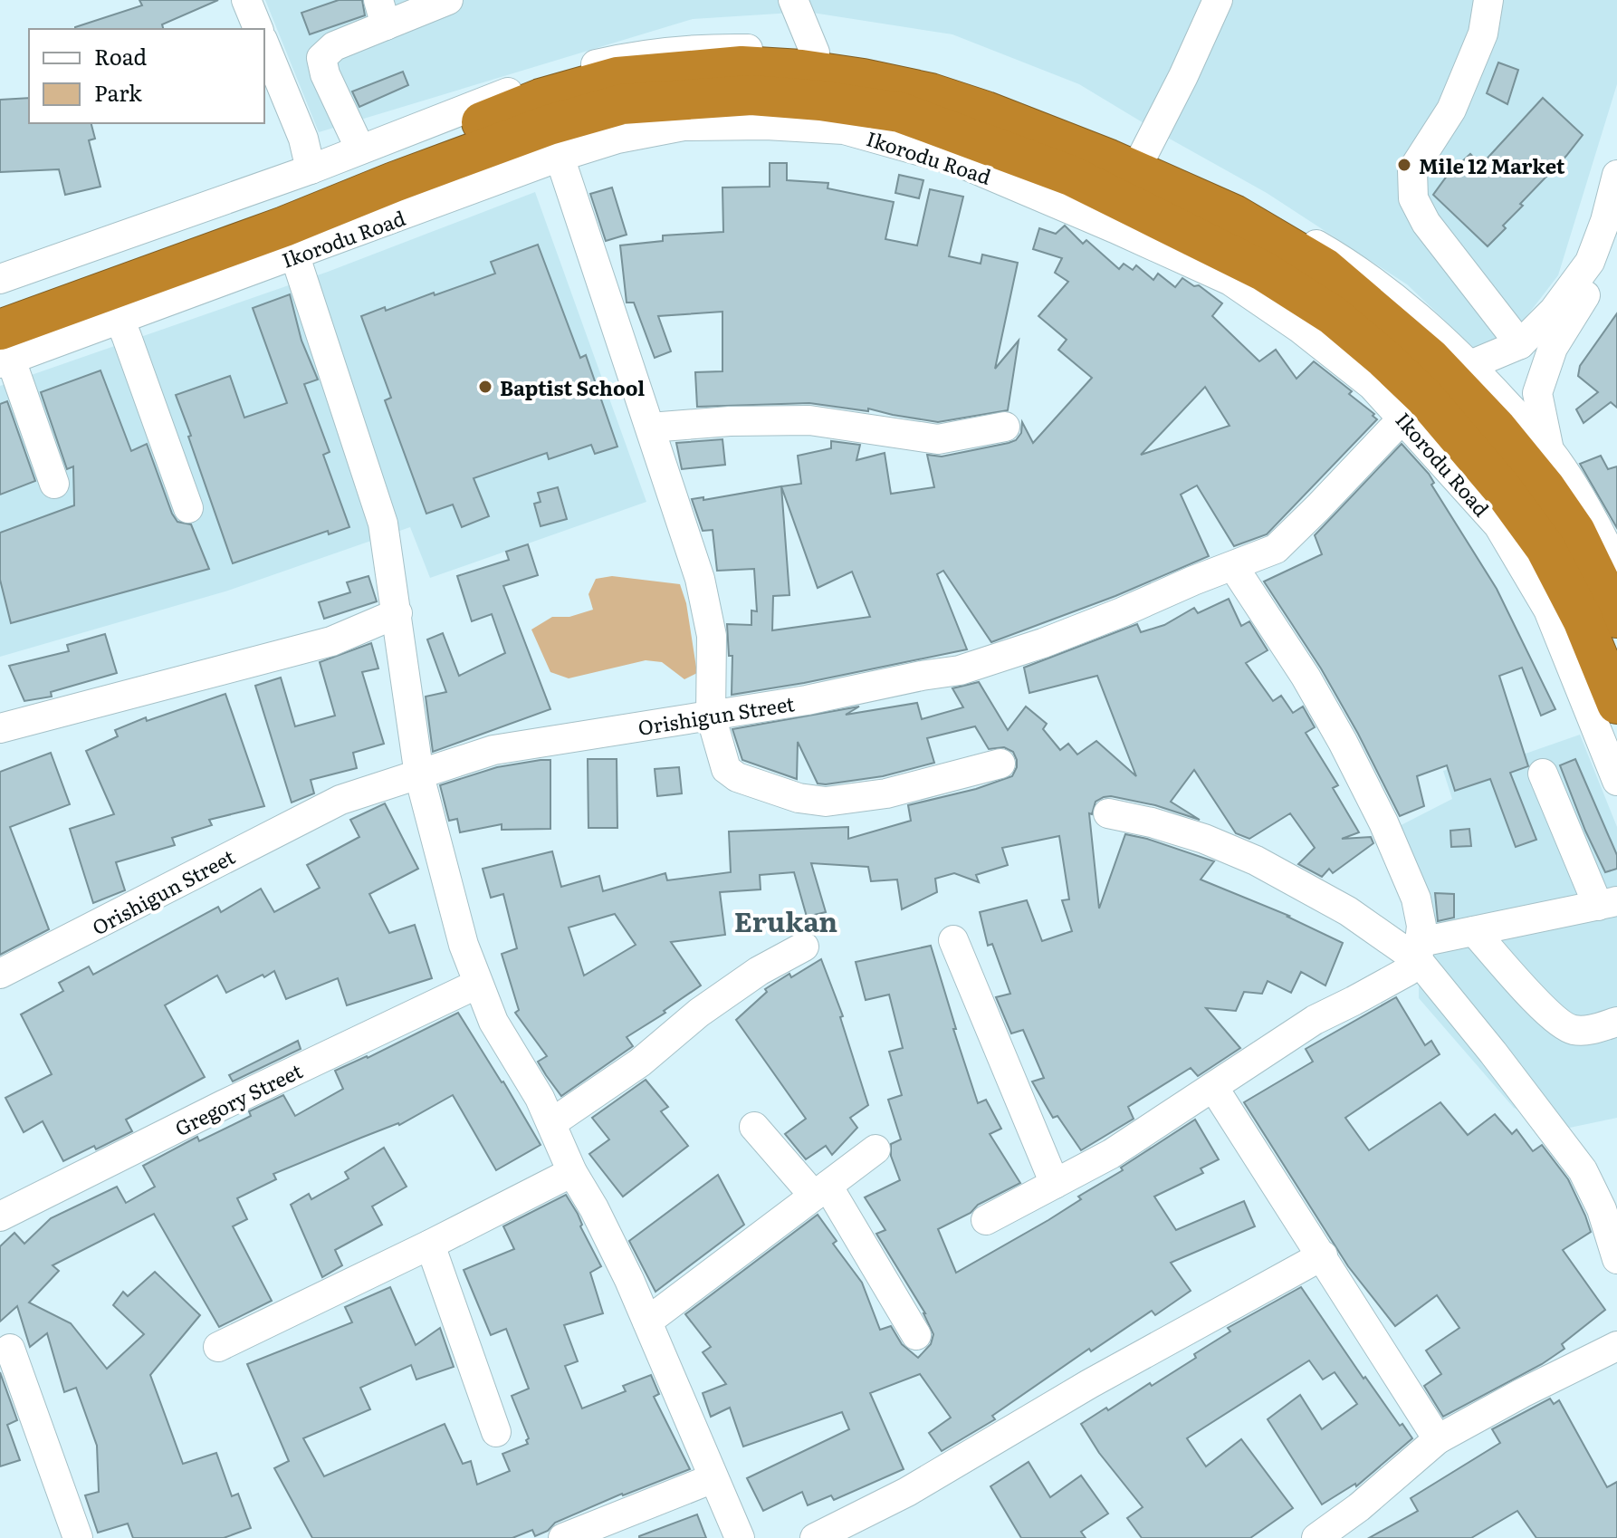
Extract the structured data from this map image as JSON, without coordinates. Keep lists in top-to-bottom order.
{
  "streets": {
    "highway": ["Ikorodu Road"],
    "street": ["Orishigun Street", "Gregory Street"]
  },
  "crossings": [
    ["Ikorodu Road", "Orishigun Street"]
  ],
  "districts": ["Erukan"],
  "places": ["Mile 12 Market", "Baptist School"],
  "legend": ["Road", "Park"]
}
